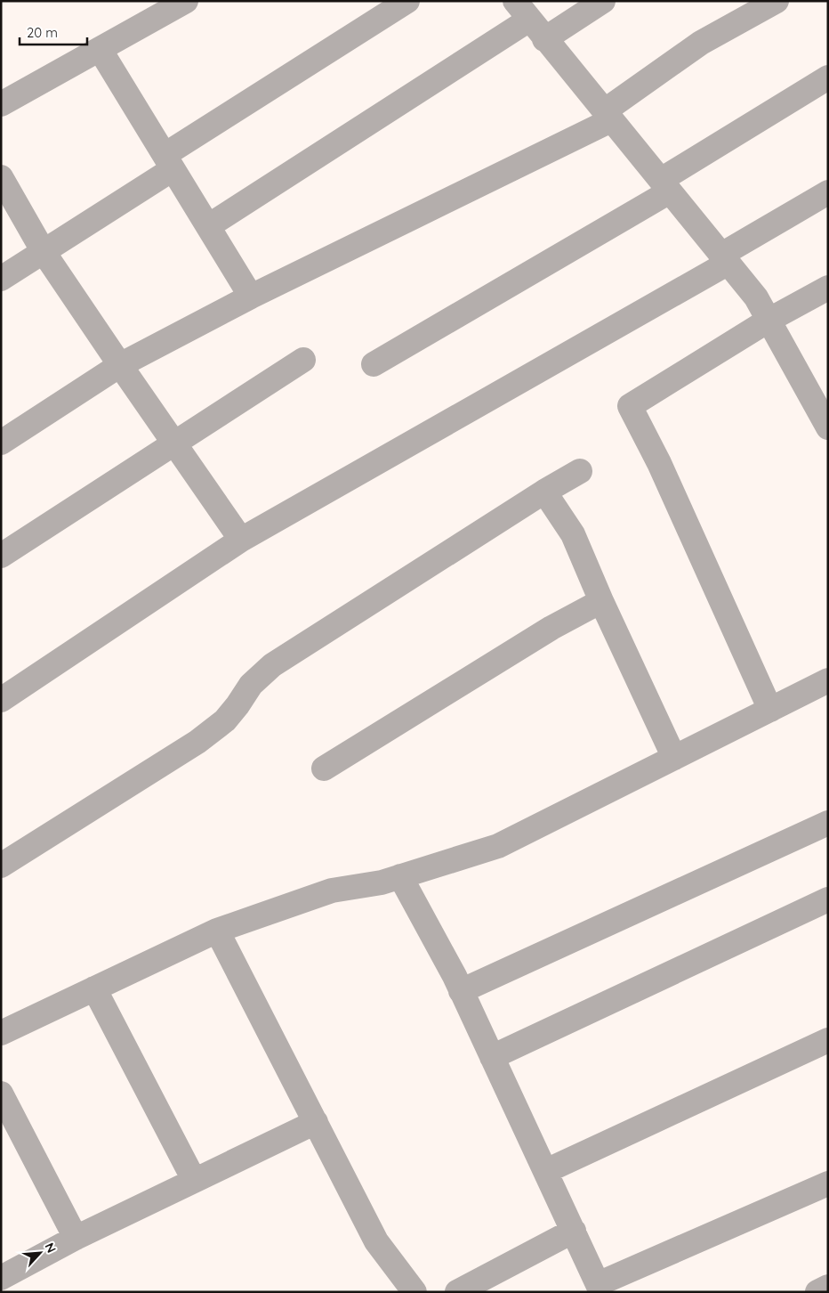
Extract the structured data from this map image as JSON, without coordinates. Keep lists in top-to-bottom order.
{
  "scale_bar": "20 m",
  "north": "top right"
}
